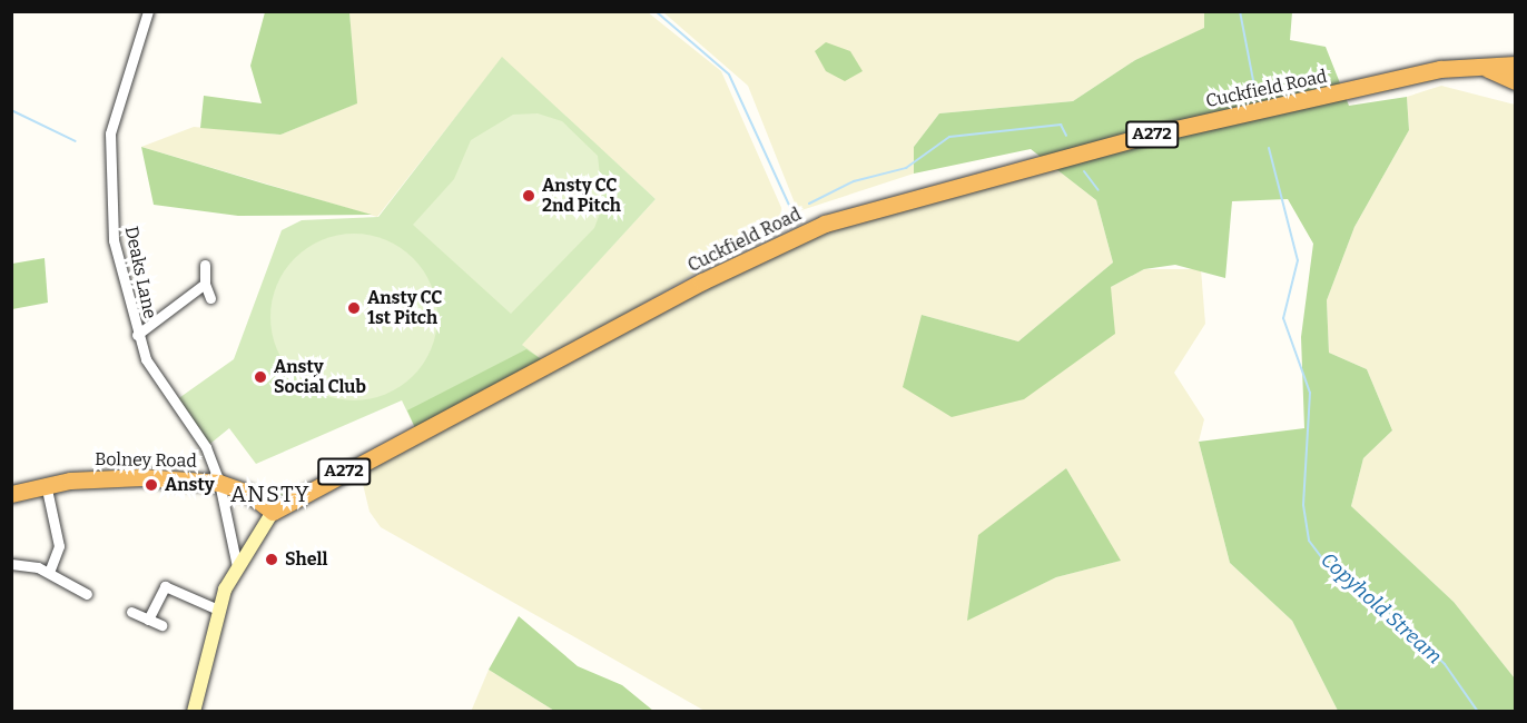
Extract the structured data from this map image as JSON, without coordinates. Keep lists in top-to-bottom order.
{
  "streets": {
    "highway": ["Cuckfield Road", "A272", "Bolney Road"],
    "street": ["Deaks Lane"]
  },
  "crossings": [
    ["Cuckfield Road", "Deaks Lane"],
    ["Cuckfield Road", "Bolney Road"],
    ["Deaks Lane", "Bolney Road"]
  ],
  "districts": ["ANSTY"],
  "water": ["Copyhold Stream"],
  "places": [
    "Ansty CC 2nd Pitch",
    "Ansty CC 1st Pitch",
    "Ansty Social Club",
    "Ansty",
    "Shell"
  ]
}
